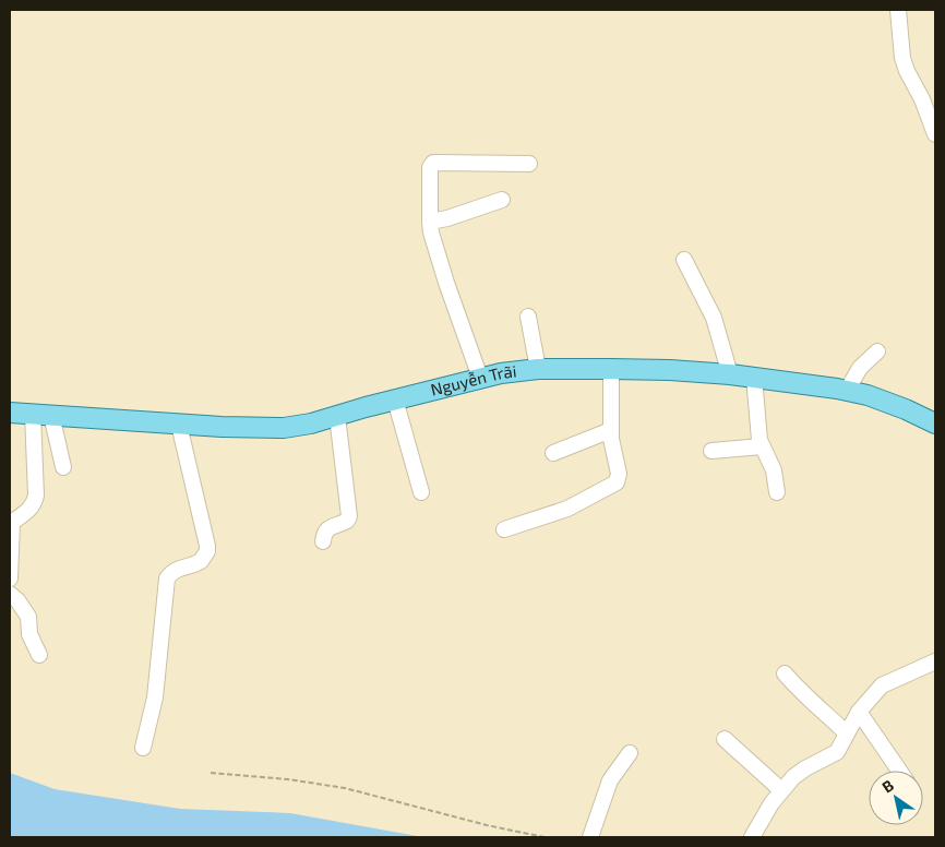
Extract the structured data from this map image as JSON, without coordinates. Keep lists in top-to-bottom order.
{
  "streets": {
    "main road": ["Nguyễn Trãi"]
  },
  "north": "top left"
}
